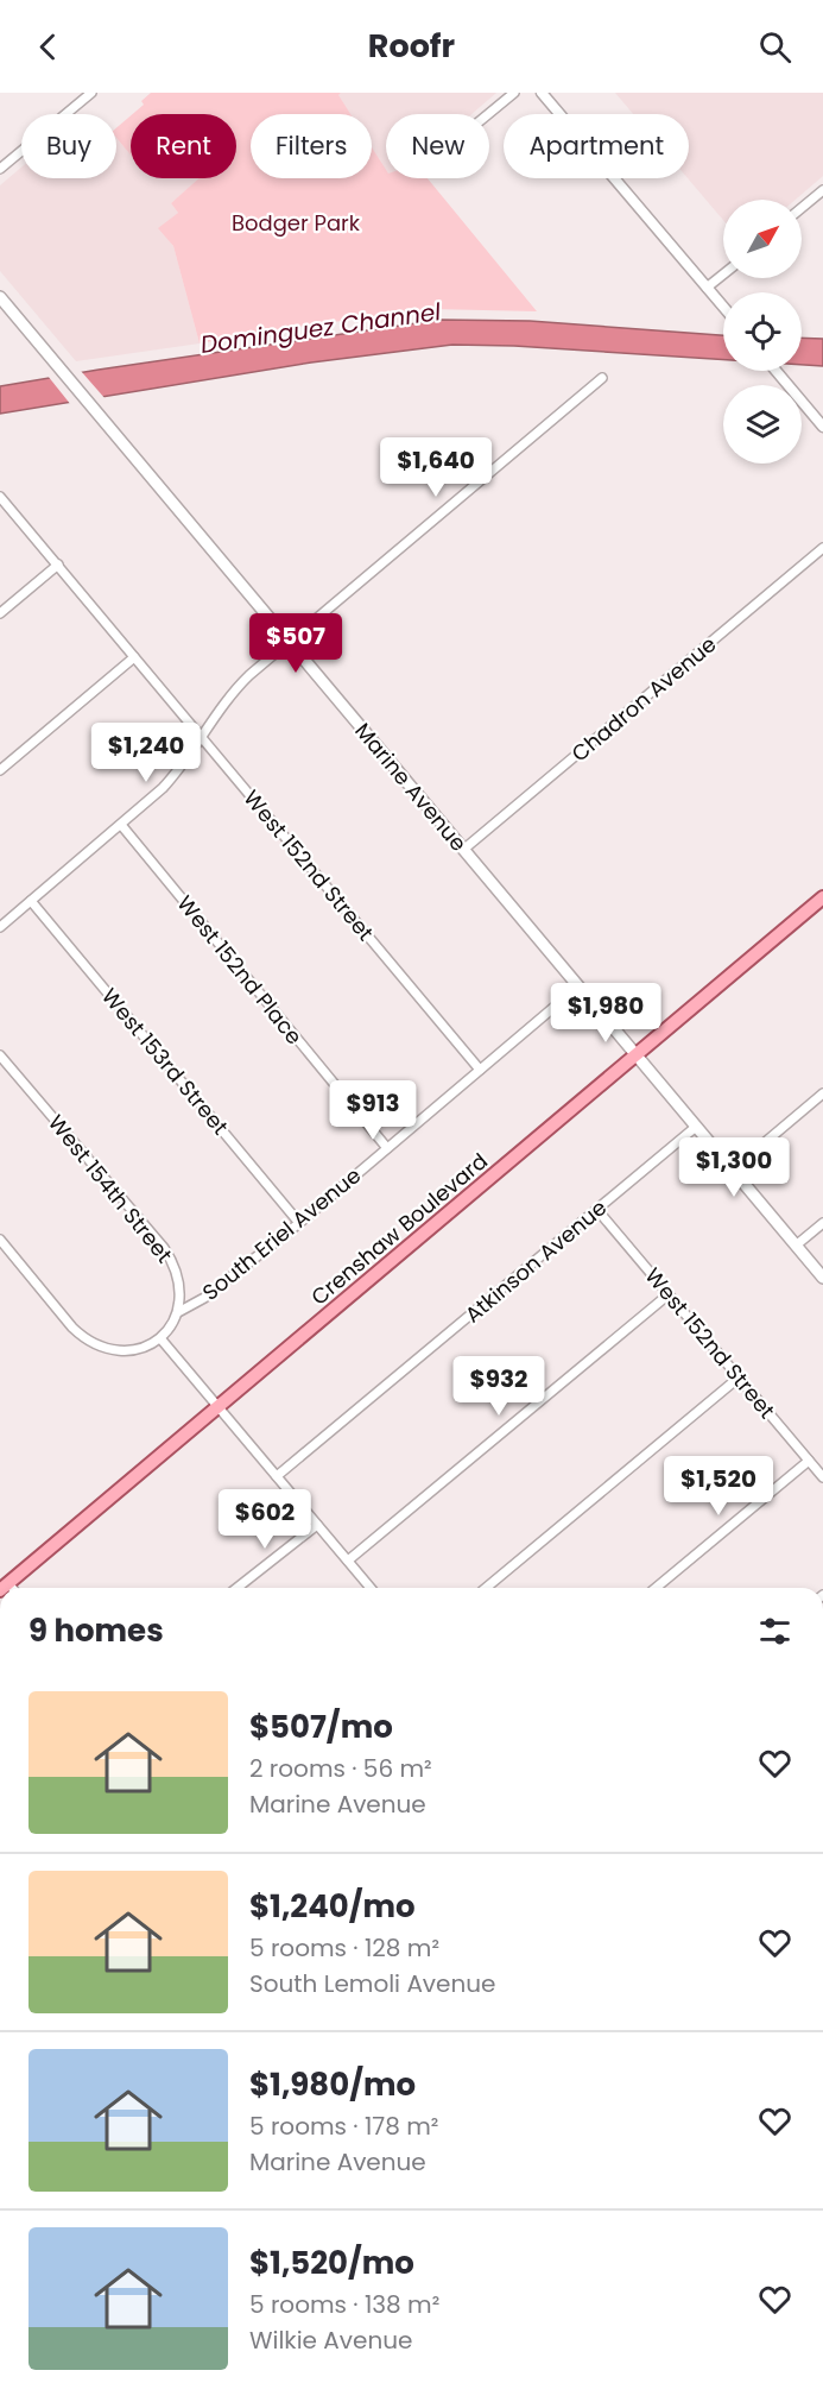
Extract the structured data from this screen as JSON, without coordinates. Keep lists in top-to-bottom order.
{
  "streets": {
    "main road": ["Marine Avenue", "Crenshaw Boulevard"],
    "street": [
      "Chadron Avenue",
      "West 152nd Street",
      "West 152nd Place",
      "West 153rd Street",
      "West 154th Street",
      "South Eriel Avenue",
      "Atkinson Avenue"
    ]
  },
  "crossings": [
    ["Chadron Avenue", "Marine Avenue"],
    ["Marine Avenue", "Crenshaw Boulevard"],
    ["Marine Avenue", "South Eriel Avenue"],
    ["Marine Avenue", "Atkinson Avenue"],
    ["West 152nd Street", "South Eriel Avenue"],
    ["West 152nd Street", "Atkinson Avenue"],
    ["West 152nd Place", "South Eriel Avenue"],
    ["West 153rd Street", "South Eriel Avenue"],
    ["West 154th Street", "South Eriel Avenue"]
  ],
  "water": ["Dominguez Channel"],
  "parks": ["Bodger Park"],
  "north": "top right",
  "page": {
    "header": "Roofr",
    "chip": [
      "Buy",
      "Rent",
      "Filters",
      "New",
      "Apartment"
    ],
    "price": [
      "$1,640",
      "$507",
      "$1,240",
      "$1,980",
      "$913",
      "$1,300",
      "$932",
      "$1,520",
      "$602"
    ],
    "heading": "9 homes",
    "list": [
      {
        "name": "$507/mo",
        "note": "2 rooms · 56 m² · Marine Avenue"
      },
      {
        "name": "$1,240/mo",
        "note": "5 rooms · 128 m² · South Lemoli Avenue"
      },
      {
        "name": "$1,980/mo",
        "note": "5 rooms · 178 m² · Marine Avenue"
      },
      {
        "name": "$1,520/mo",
        "note": "5 rooms · 138 m² · Wilkie Avenue"
      }
    ]
  }
}
